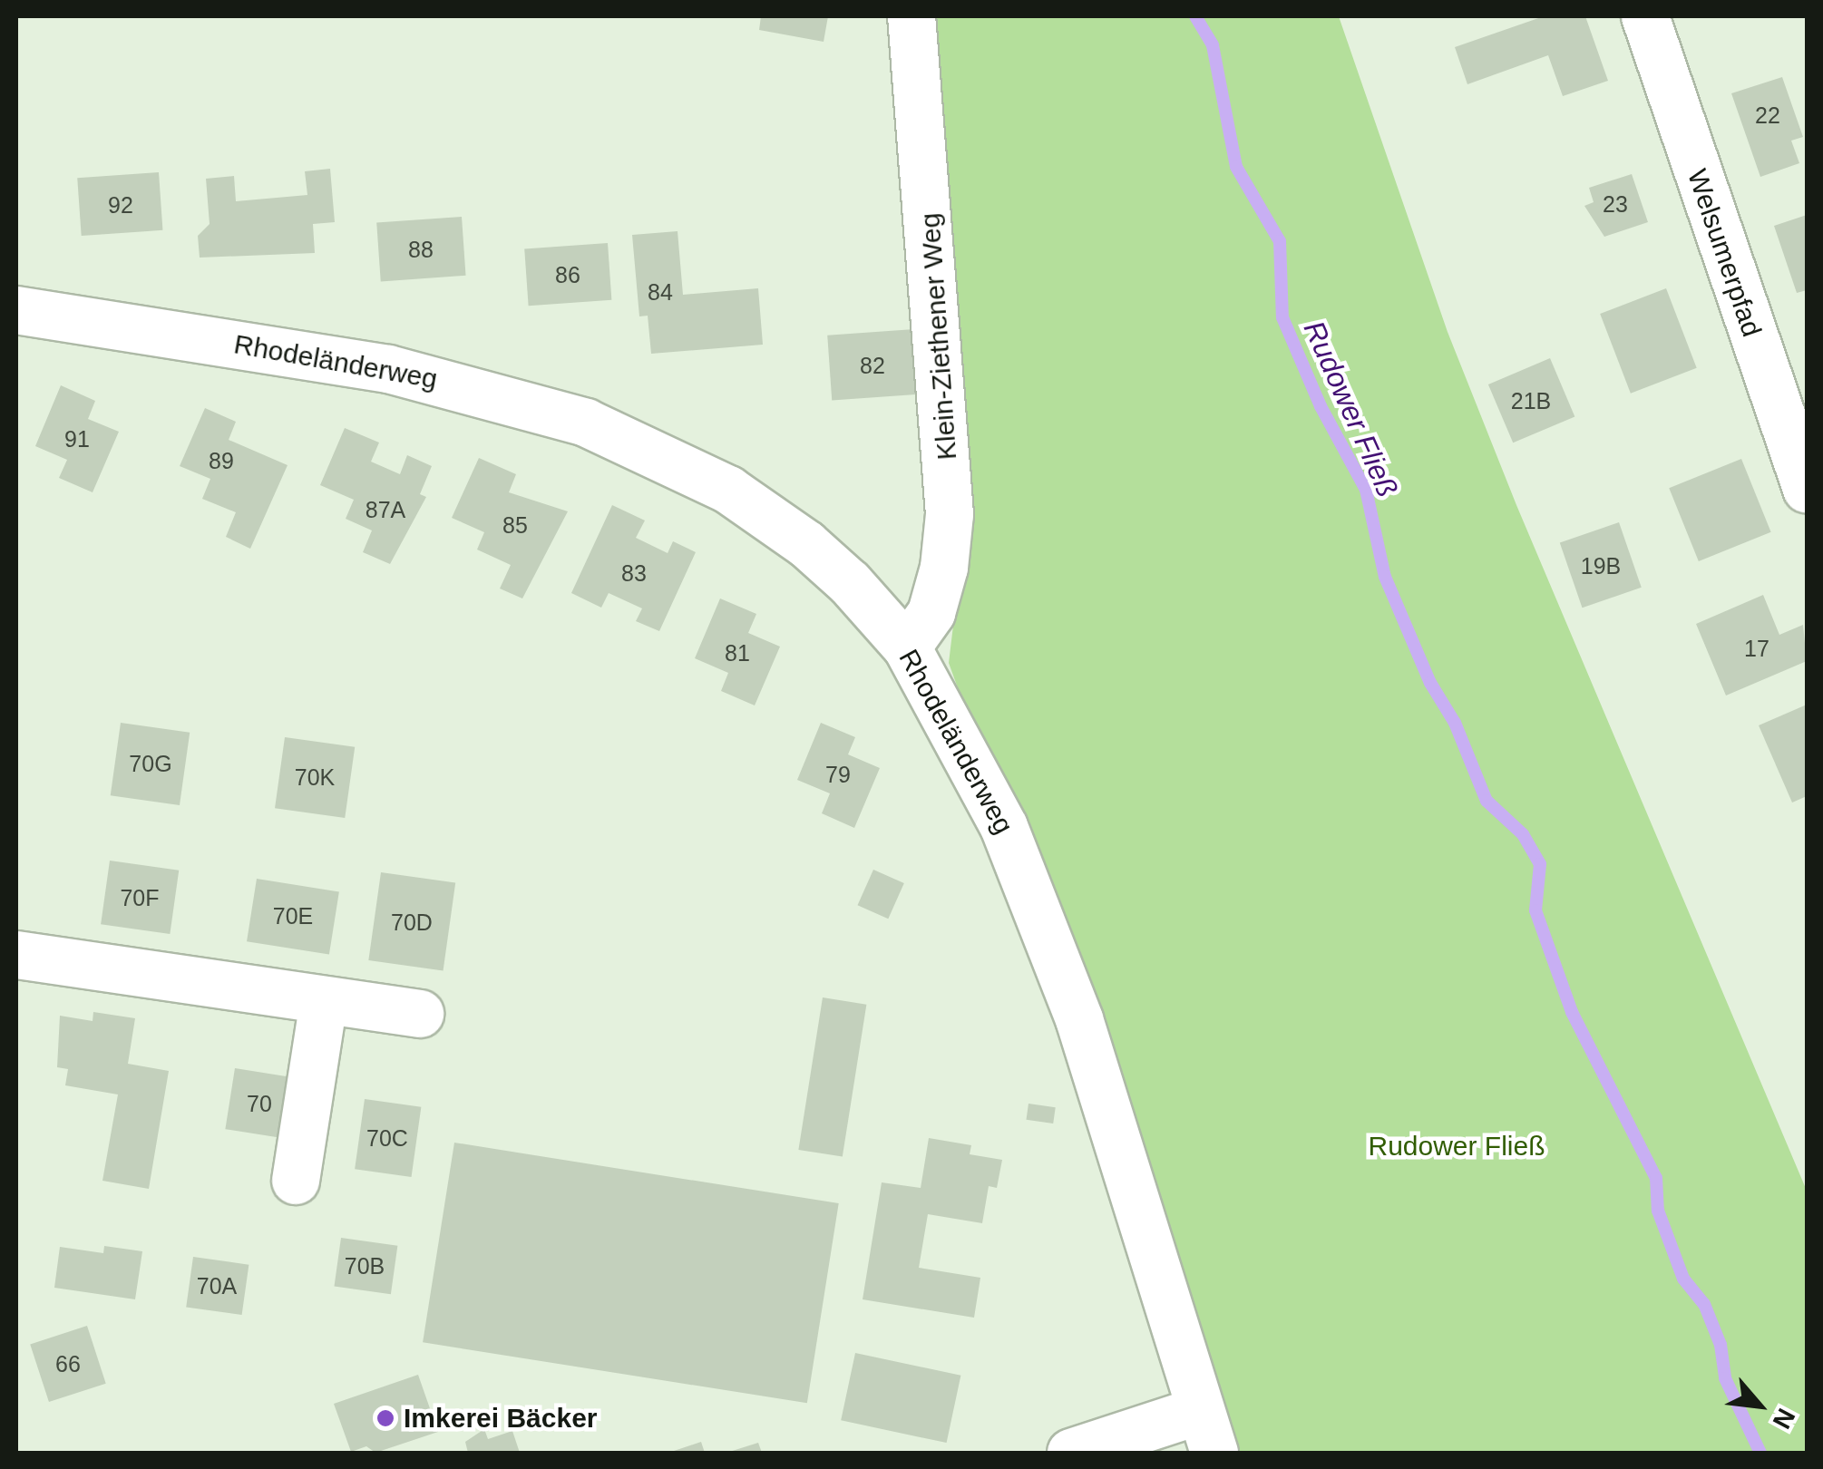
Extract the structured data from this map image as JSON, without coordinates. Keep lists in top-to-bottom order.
{
  "streets": {
    "street": ["Welsumerpfad", "Klein-Ziethener Weg", "Rhodeländerweg"]
  },
  "crossings": [
    ["Klein-Ziethener Weg", "Rhodeländerweg"]
  ],
  "water": ["Rudower Fließ"],
  "parks": ["Rudower Fließ"],
  "places": ["Imkerei Bäcker"],
  "house_numbers": [
    "22",
    "23",
    "92",
    "88",
    "86",
    "84",
    "82",
    "21B",
    "91",
    "89",
    "87A",
    "85",
    "19B",
    "83",
    "17",
    "81",
    "70G",
    "79",
    "70K",
    "70F",
    "70E",
    "70D",
    "70",
    "70C",
    "70B",
    "70A",
    "66"
  ],
  "north": "bottom right"
}
